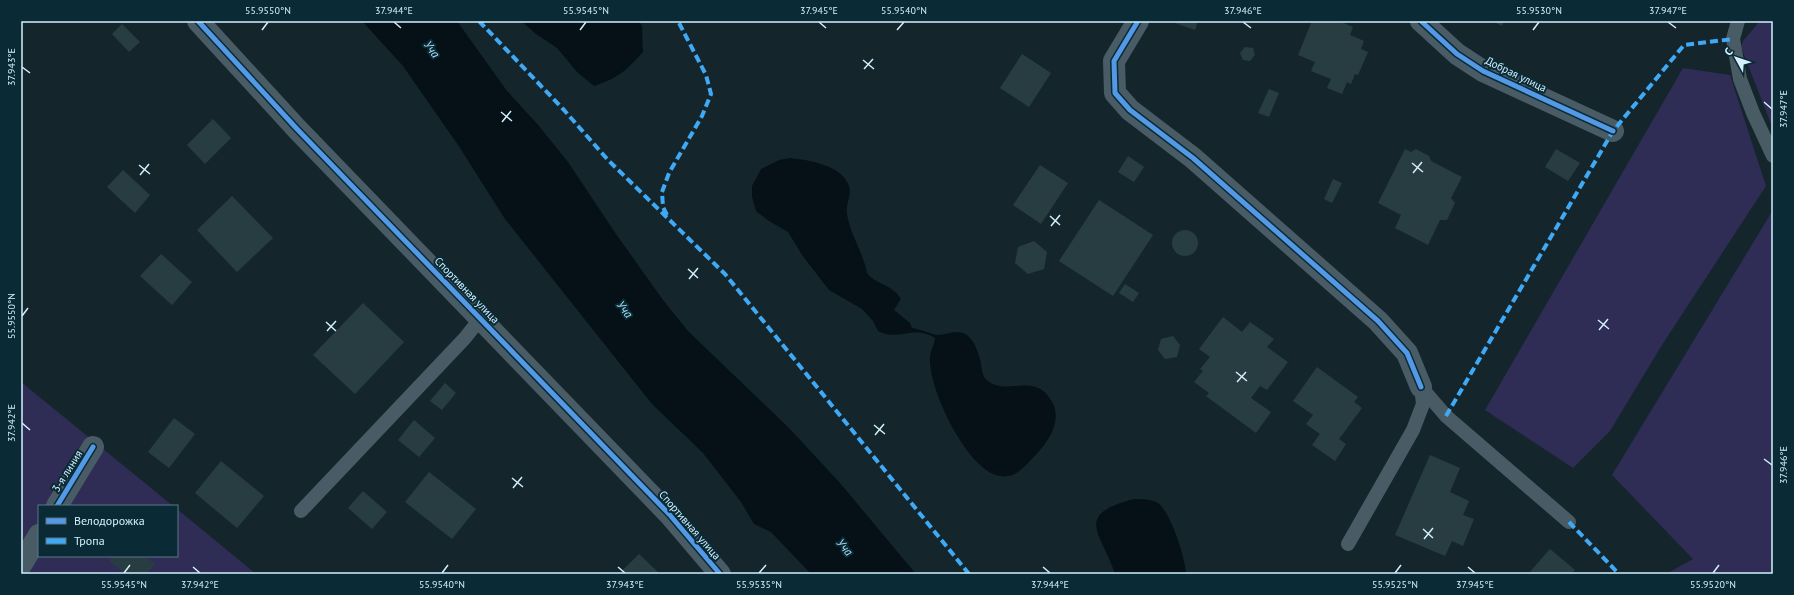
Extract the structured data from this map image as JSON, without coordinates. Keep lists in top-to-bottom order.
{
  "streets": {
    "street": ["Добрая улица", "Спортивная улица", "3-я линия"]
  },
  "water": ["Уча"],
  "legend": ["Велодорожка", "Тропа"],
  "north": "top left",
  "coordinates": [
    "55.9550°N",
    "37.944°E",
    "55.9545°N",
    "37.945°E",
    "55.9540°N",
    "37.946°E",
    "55.9530°N",
    "37.947°E",
    "37.943°E",
    "37.942°E",
    "55.9535°N",
    "55.9525°N",
    "55.9520°N"
  ]
}
